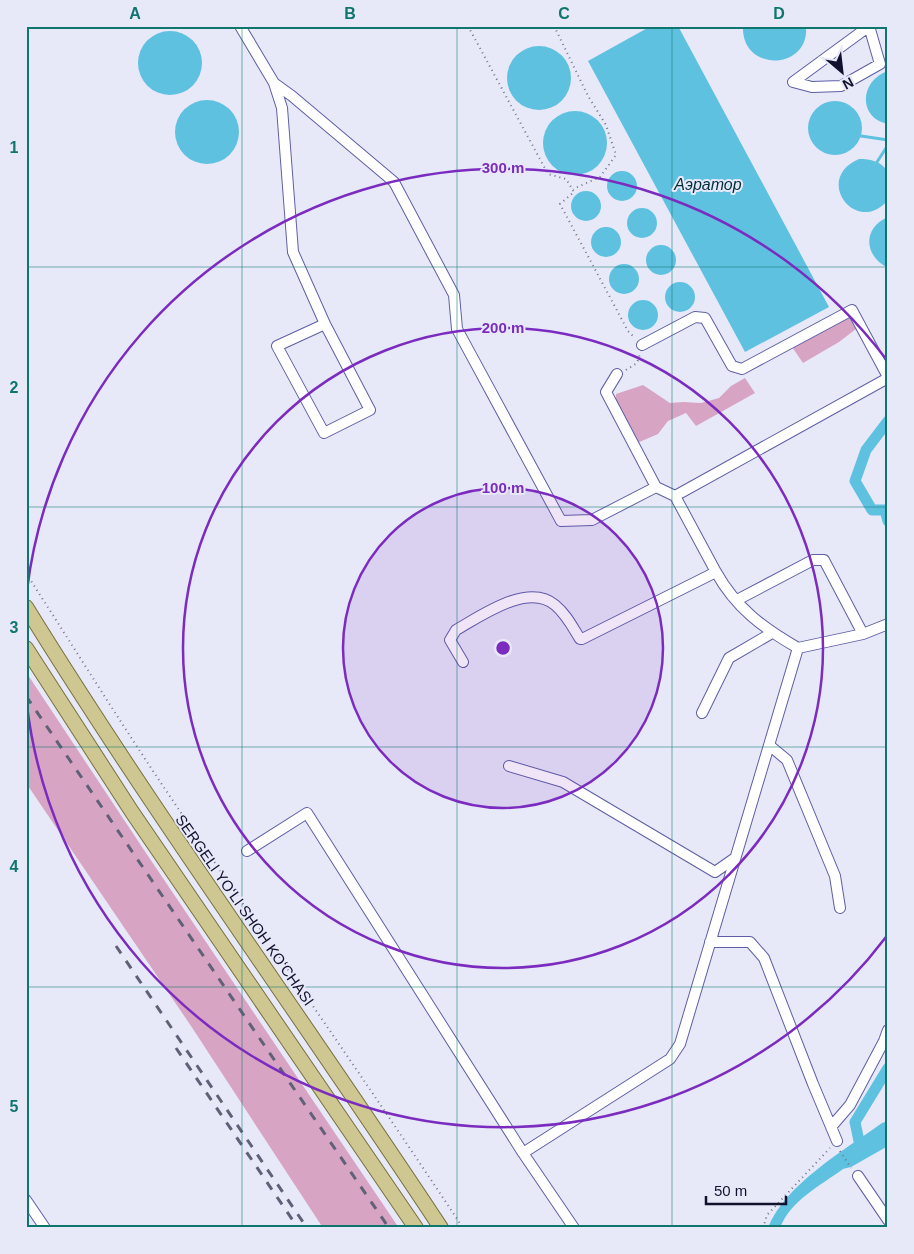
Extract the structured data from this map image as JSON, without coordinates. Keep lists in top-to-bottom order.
{
  "streets": {
    "main road": ["SERGELI YO‘LI SHOH KO‘CHASI"]
  },
  "water": ["Аэратор"],
  "scale_bar": "50 m",
  "north": "bottom right",
  "grid": {
    "columns": [
      "A",
      "B",
      "C",
      "D"
    ],
    "rows": [
      "1",
      "2",
      "3",
      "4",
      "5"
    ]
  },
  "rings": ["300 m", "200 m", "100 m"]
}
